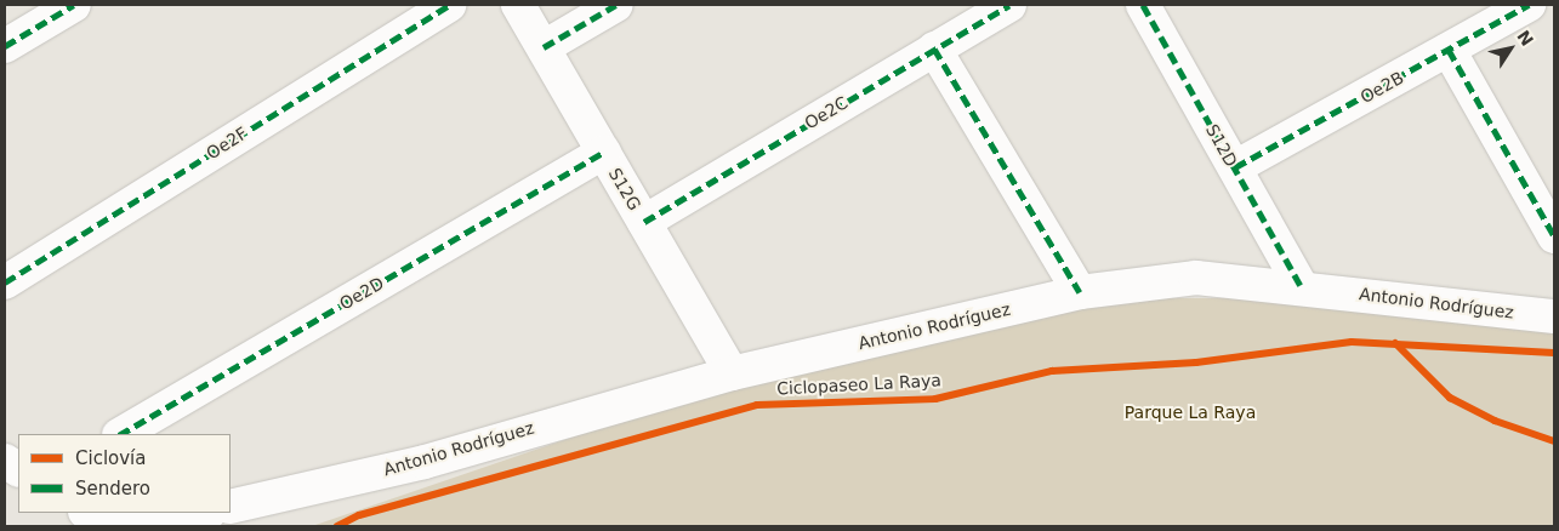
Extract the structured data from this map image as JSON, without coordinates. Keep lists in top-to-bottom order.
{
  "streets": {
    "street": [
      "Oe2B",
      "Oe2C",
      "Oe2F",
      "S12D",
      "S12G",
      "Oe2D",
      "Antonio Rodríguez"
    ],
    "cycle path": ["Ciclopaseo La Raya"]
  },
  "crossings": [
    ["Oe2B", "S12D"],
    ["Oe2C", "S12G"],
    ["S12D", "Antonio Rodríguez"],
    ["S12G", "Oe2D"],
    ["S12G", "Antonio Rodríguez"]
  ],
  "parks": ["Parque La Raya"],
  "legend": ["Ciclovía", "Sendero"],
  "north": "top right"
}
